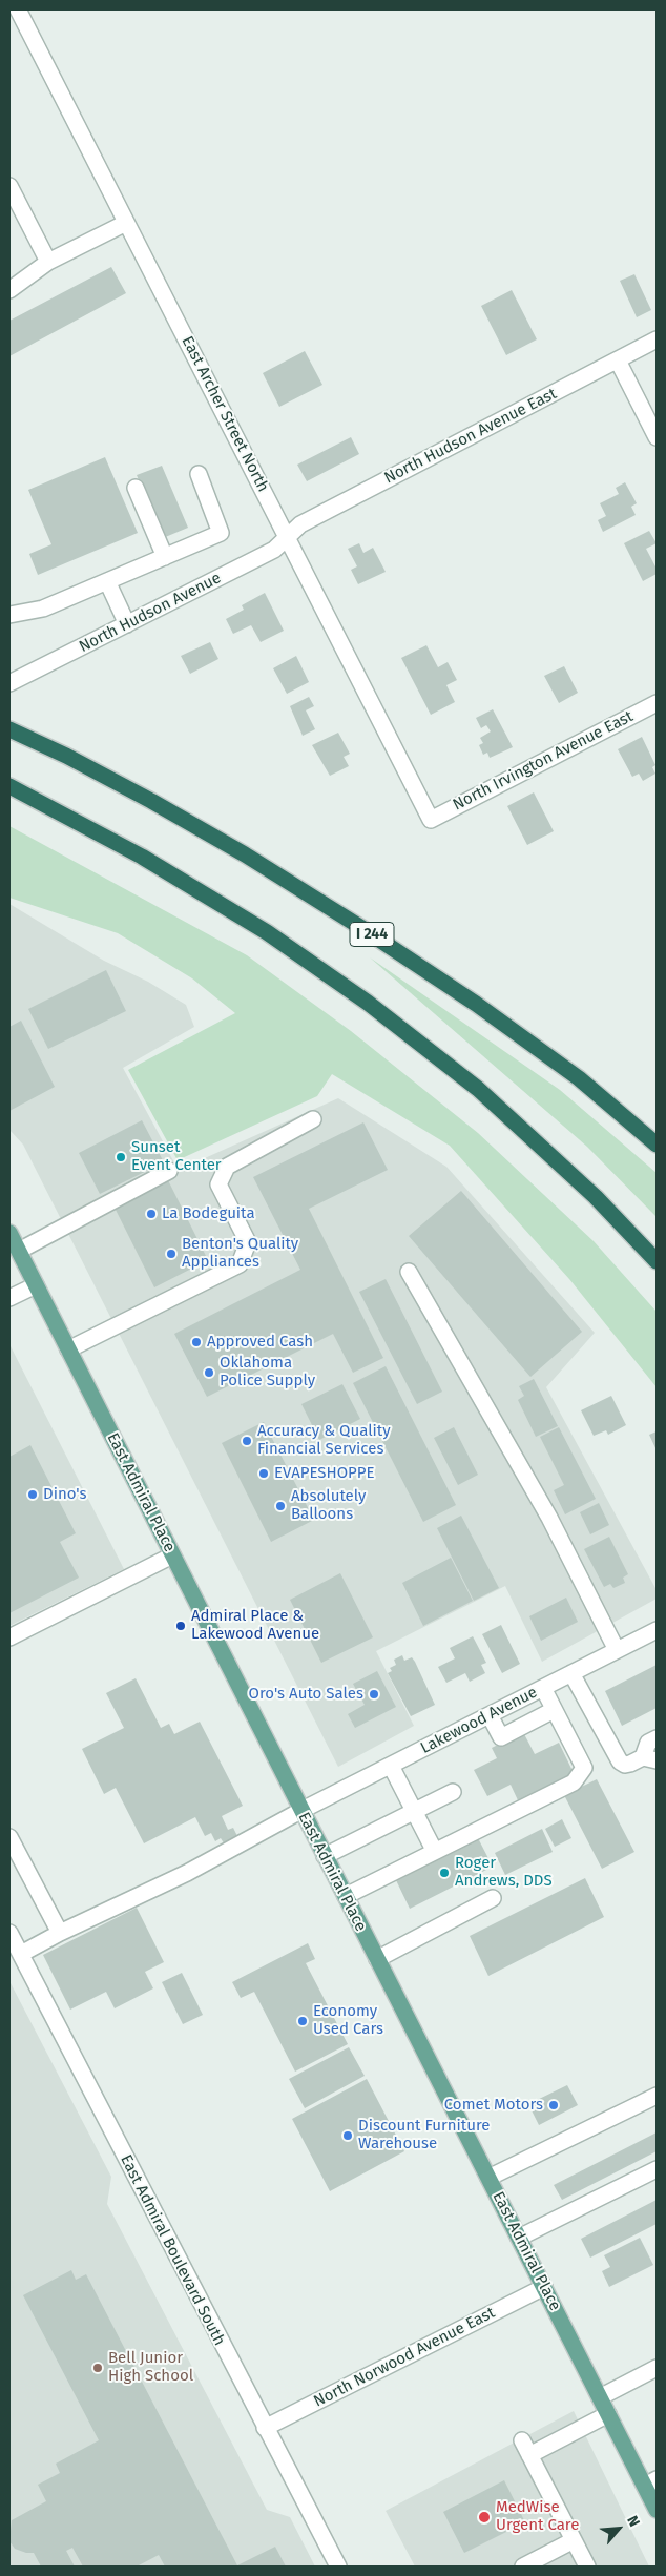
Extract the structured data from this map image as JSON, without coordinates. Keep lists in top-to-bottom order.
{
  "streets": {
    "highway": ["I 244"],
    "main road": ["East Admiral Place"],
    "street": [
      "East Archer Street North",
      "North Hudson Avenue East",
      "North Hudson Avenue",
      "North Irvington Avenue East",
      "Lakewood Avenue",
      "East Admiral Boulevard South",
      "North Norwood Avenue East"
    ]
  },
  "crossings": [
    ["East Archer Street North", "North Hudson Avenue East"],
    ["East Archer Street North", "North Hudson Avenue"],
    ["East Archer Street North", "North Irvington Avenue East"],
    ["North Hudson Avenue East", "North Hudson Avenue"],
    ["East Admiral Place", "Lakewood Avenue"],
    ["East Admiral Place", "North Norwood Avenue East"],
    ["Lakewood Avenue", "East Admiral Boulevard South"],
    ["East Admiral Boulevard South", "North Norwood Avenue East"]
  ],
  "places": [
    "Sunset Event Center",
    "La Bodeguita",
    "Benton's Quality Appliances",
    "Approved Cash",
    "Oklahoma Police Supply",
    "Accuracy & Quality Financial Services",
    "EVAPESHOPPE",
    "Dino's",
    "Absolutely Balloons",
    "Admiral Place & Lakewood Avenue",
    "Oro's Auto Sales",
    "Roger Andrews, DDS",
    "Economy Used Cars",
    "Comet Motors",
    "Discount Furniture Warehouse",
    "Bell Junior High School",
    "MedWise Urgent Care"
  ],
  "north": "top right"
}
